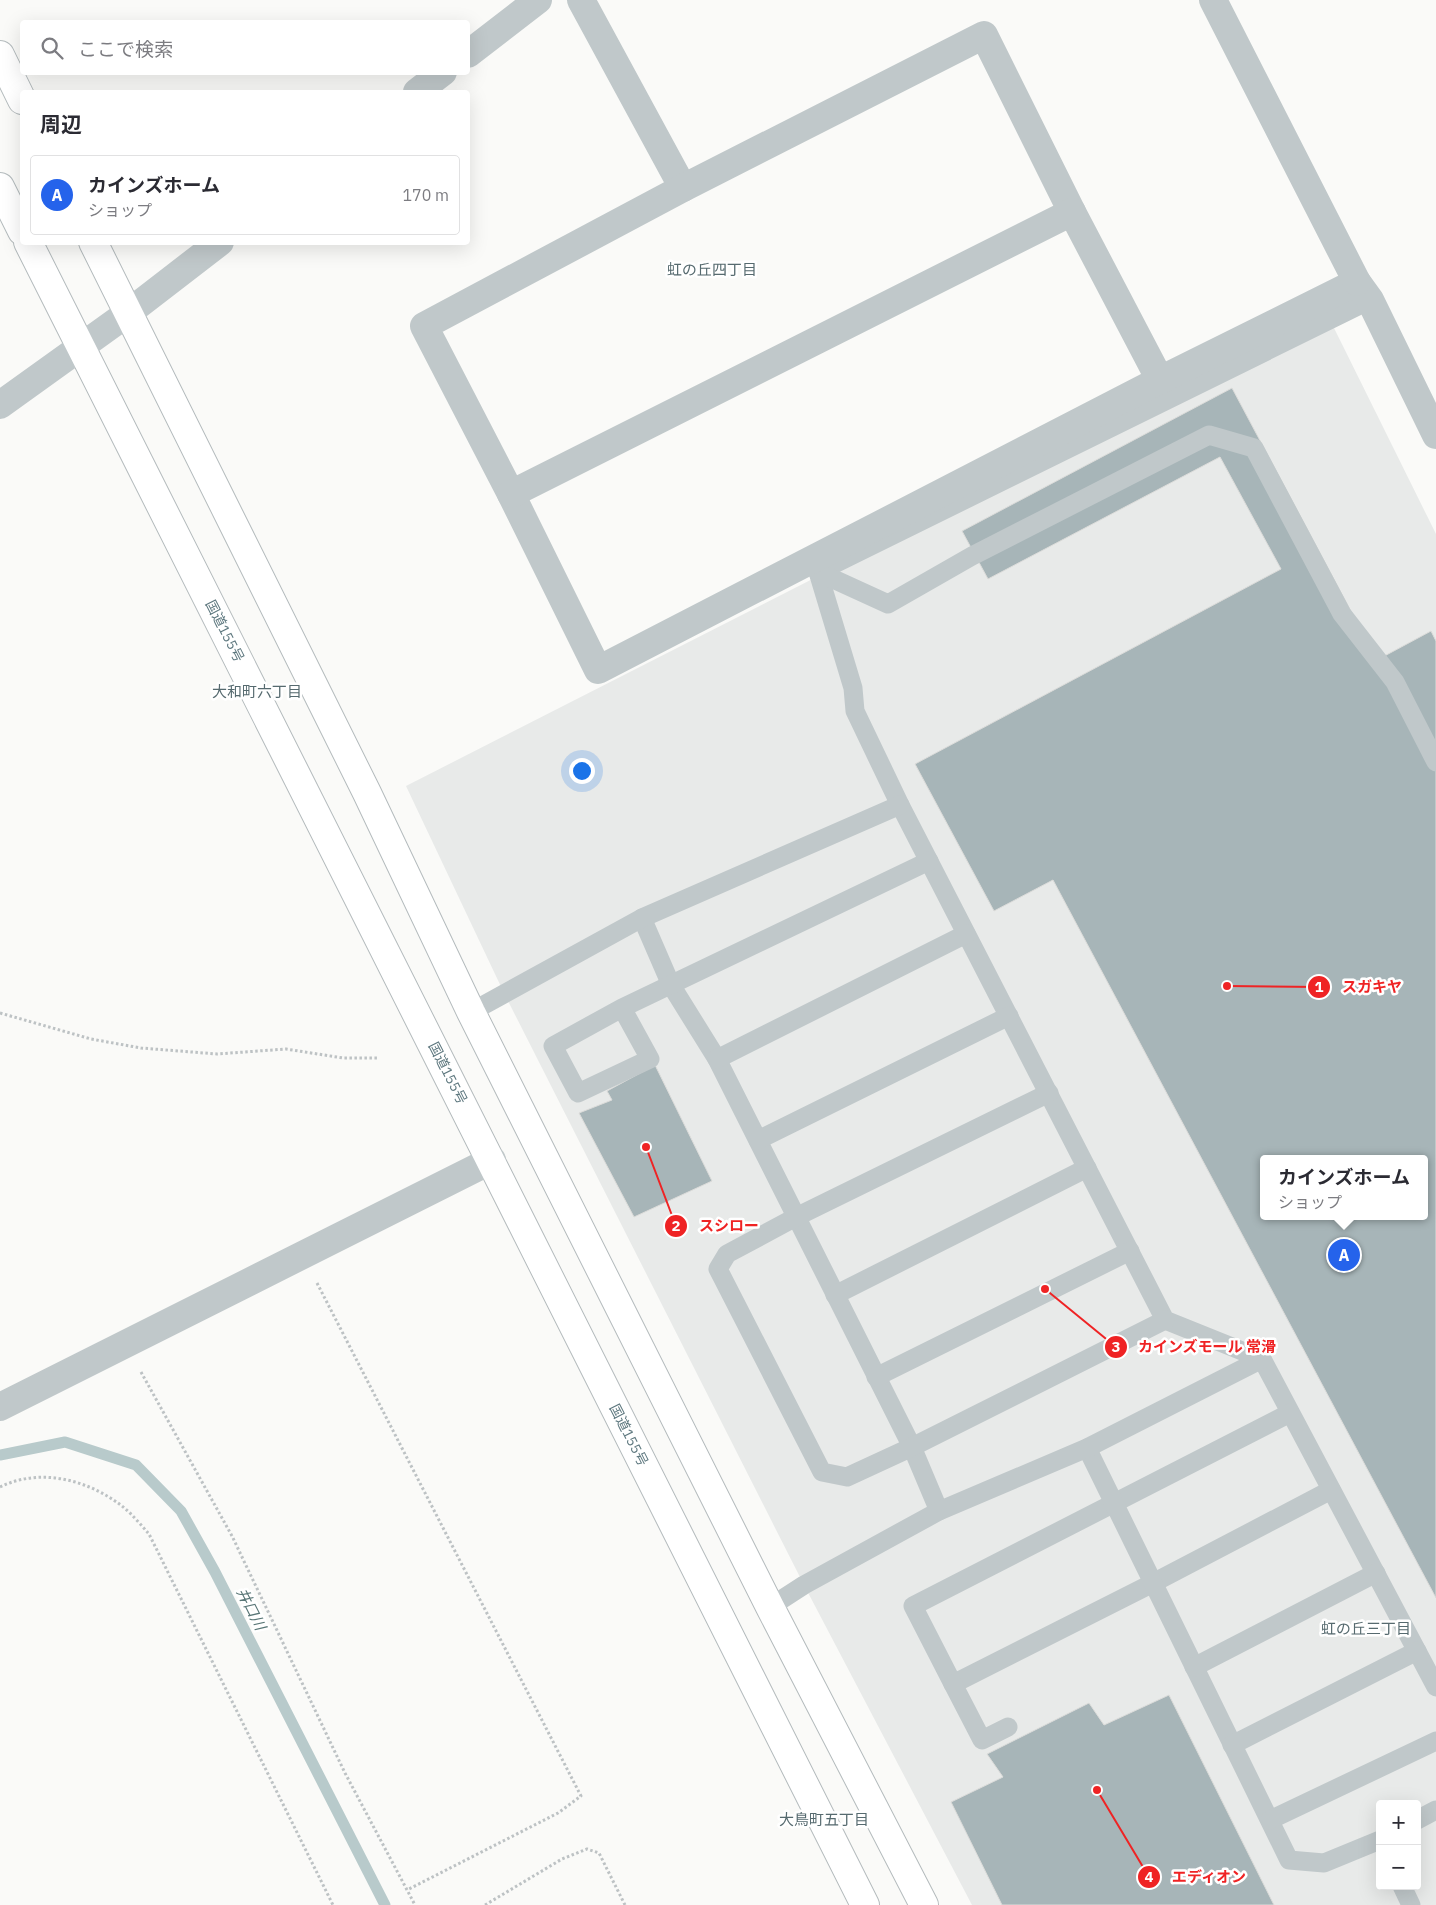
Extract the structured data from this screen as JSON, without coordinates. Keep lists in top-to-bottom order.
{
  "streets": {
    "highway": ["国道155号"]
  },
  "districts": [
    "虹の丘四丁目",
    "大和町六丁目",
    "虹の丘三丁目",
    "大鳥町五丁目"
  ],
  "water": ["井口川"],
  "places": [
    "スガキヤ",
    "スシロー",
    "カインズモール 常滑",
    "エディオン"
  ],
  "page": {
    "search": "ここで検索",
    "heading": "周辺",
    "list": [
      {
        "mark": "A",
        "name": "カインズホーム",
        "note": "ショップ",
        "value": "170 m"
      }
    ],
    "popup": ["カインズホーム", "ショップ"],
    "pins": "A",
    "map_buttons": ["+", "−"]
  }
}
